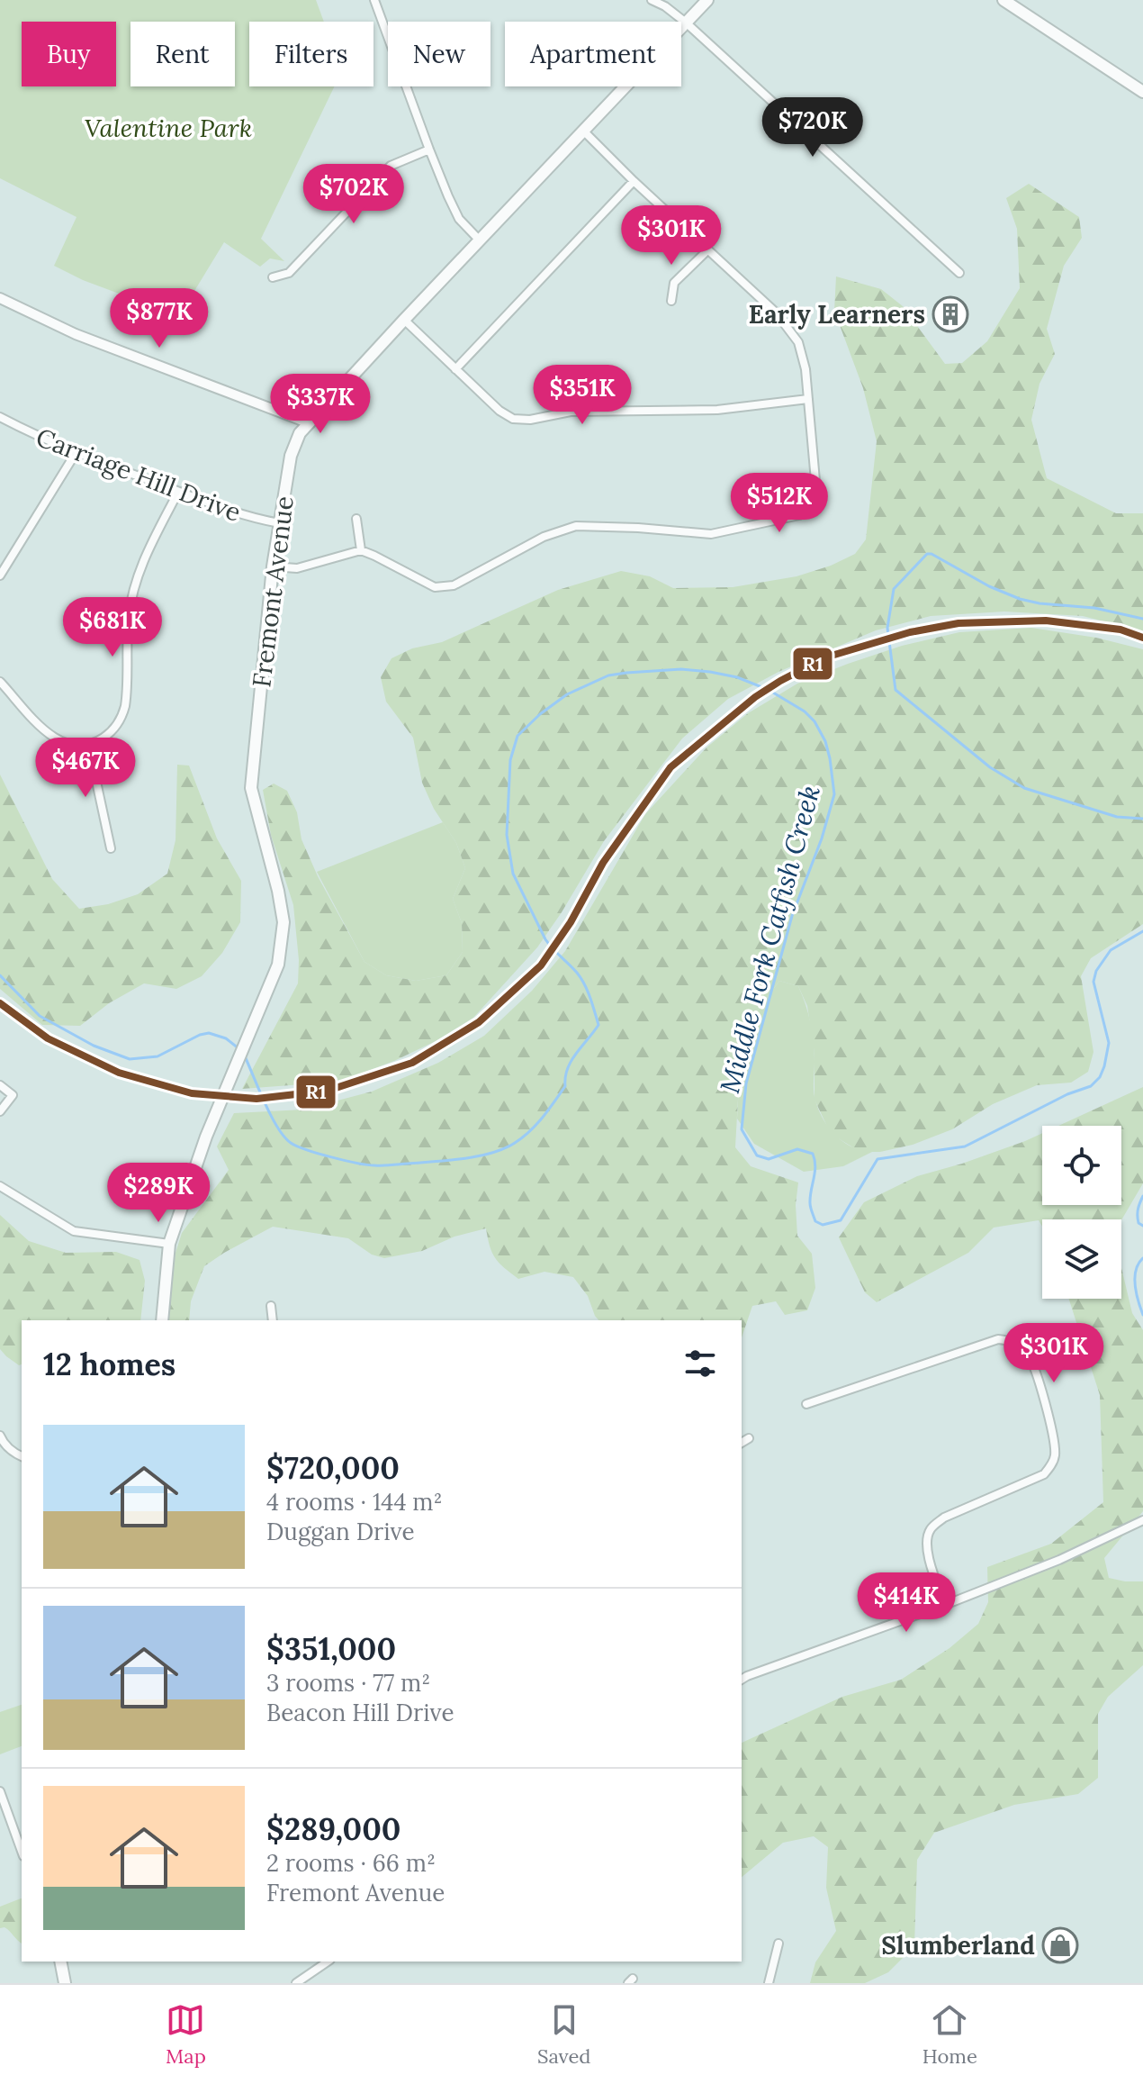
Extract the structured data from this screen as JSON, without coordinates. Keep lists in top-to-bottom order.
{
  "streets": {
    "main road": ["Fremont Avenue"],
    "street": ["Carriage Hill Drive"]
  },
  "crossings": [
    ["Carriage Hill Drive", "Fremont Avenue"]
  ],
  "water": ["Middle Fork Catfish Creek"],
  "parks": ["Valentine Park"],
  "places": {
    "building": ["Early Learners"],
    "shop": ["Slumberland"]
  },
  "lines": ["transit line R1"],
  "page": {
    "chip": [
      "Buy",
      "Rent",
      "Filters",
      "New",
      "Apartment"
    ],
    "price": [
      "$720K",
      "$702K",
      "$301K",
      "$877K",
      "$351K",
      "$337K",
      "$512K",
      "$681K",
      "$467K",
      "$289K",
      "$301K",
      "$414K"
    ],
    "heading": "12 homes",
    "list": [
      {
        "name": "$720,000",
        "note": "4 rooms · 144 m² · Duggan Drive"
      },
      {
        "name": "$351,000",
        "note": "3 rooms · 77 m² · Beacon Hill Drive"
      },
      {
        "name": "$289,000",
        "note": "2 rooms · 66 m² · Fremont Avenue"
      }
    ],
    "tabs": ["Map", "Saved", "Home"]
  }
}
